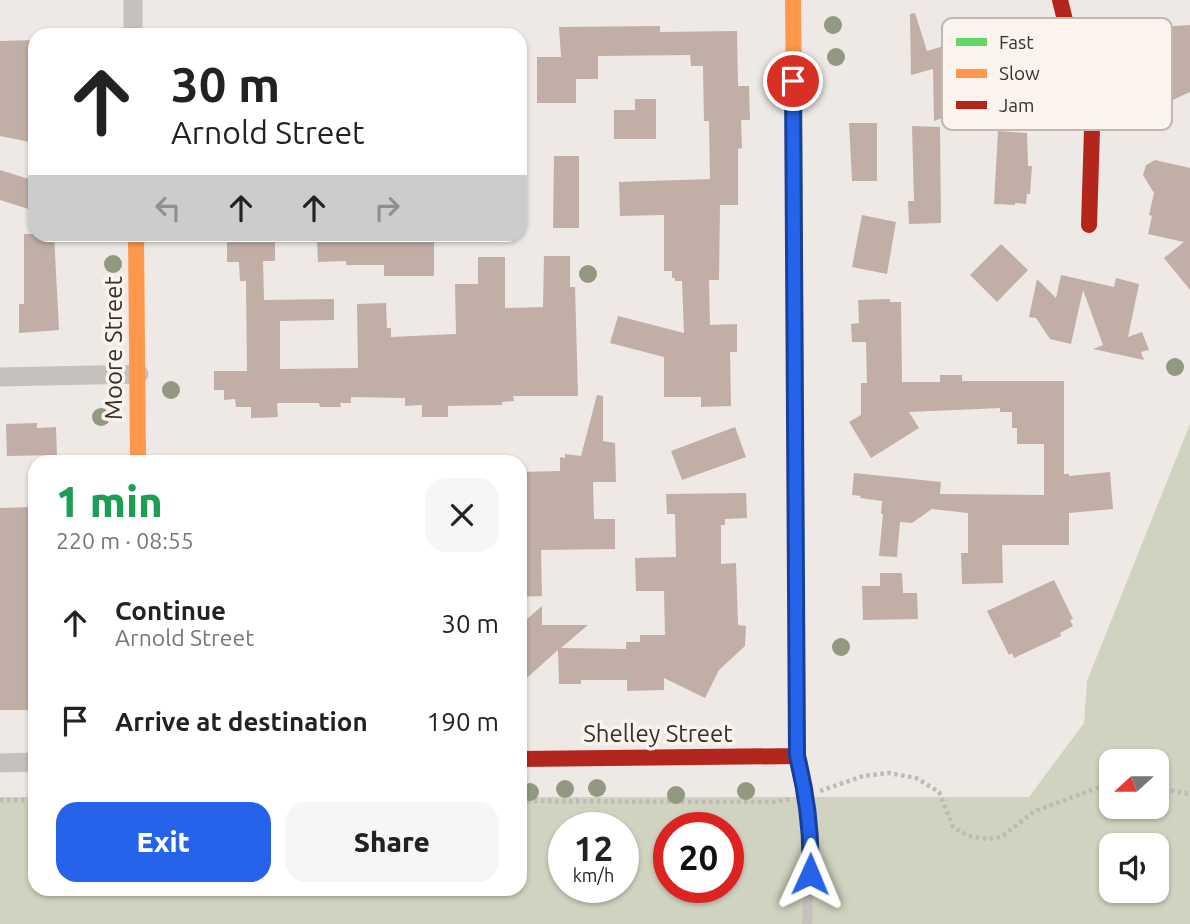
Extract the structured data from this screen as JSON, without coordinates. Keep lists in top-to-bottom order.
{
  "streets": {
    "street": ["Moore Street", "Shelley Street"]
  },
  "legend": ["Fast", "Slow", "Jam"],
  "north": "left",
  "page": {
    "turn": ["30 m", "Arnold Street"],
    "heading": ["1 min", "220 m · 08:55"],
    "list": [
      {
        "name": "Continue",
        "note": "Arnold Street",
        "value": "30 m"
      },
      {
        "name": "Arrive at destination",
        "value": "190 m"
      }
    ],
    "buttons": ["Exit", "Share"],
    "speed": "12 km/h",
    "limit": "20"
  }
}
